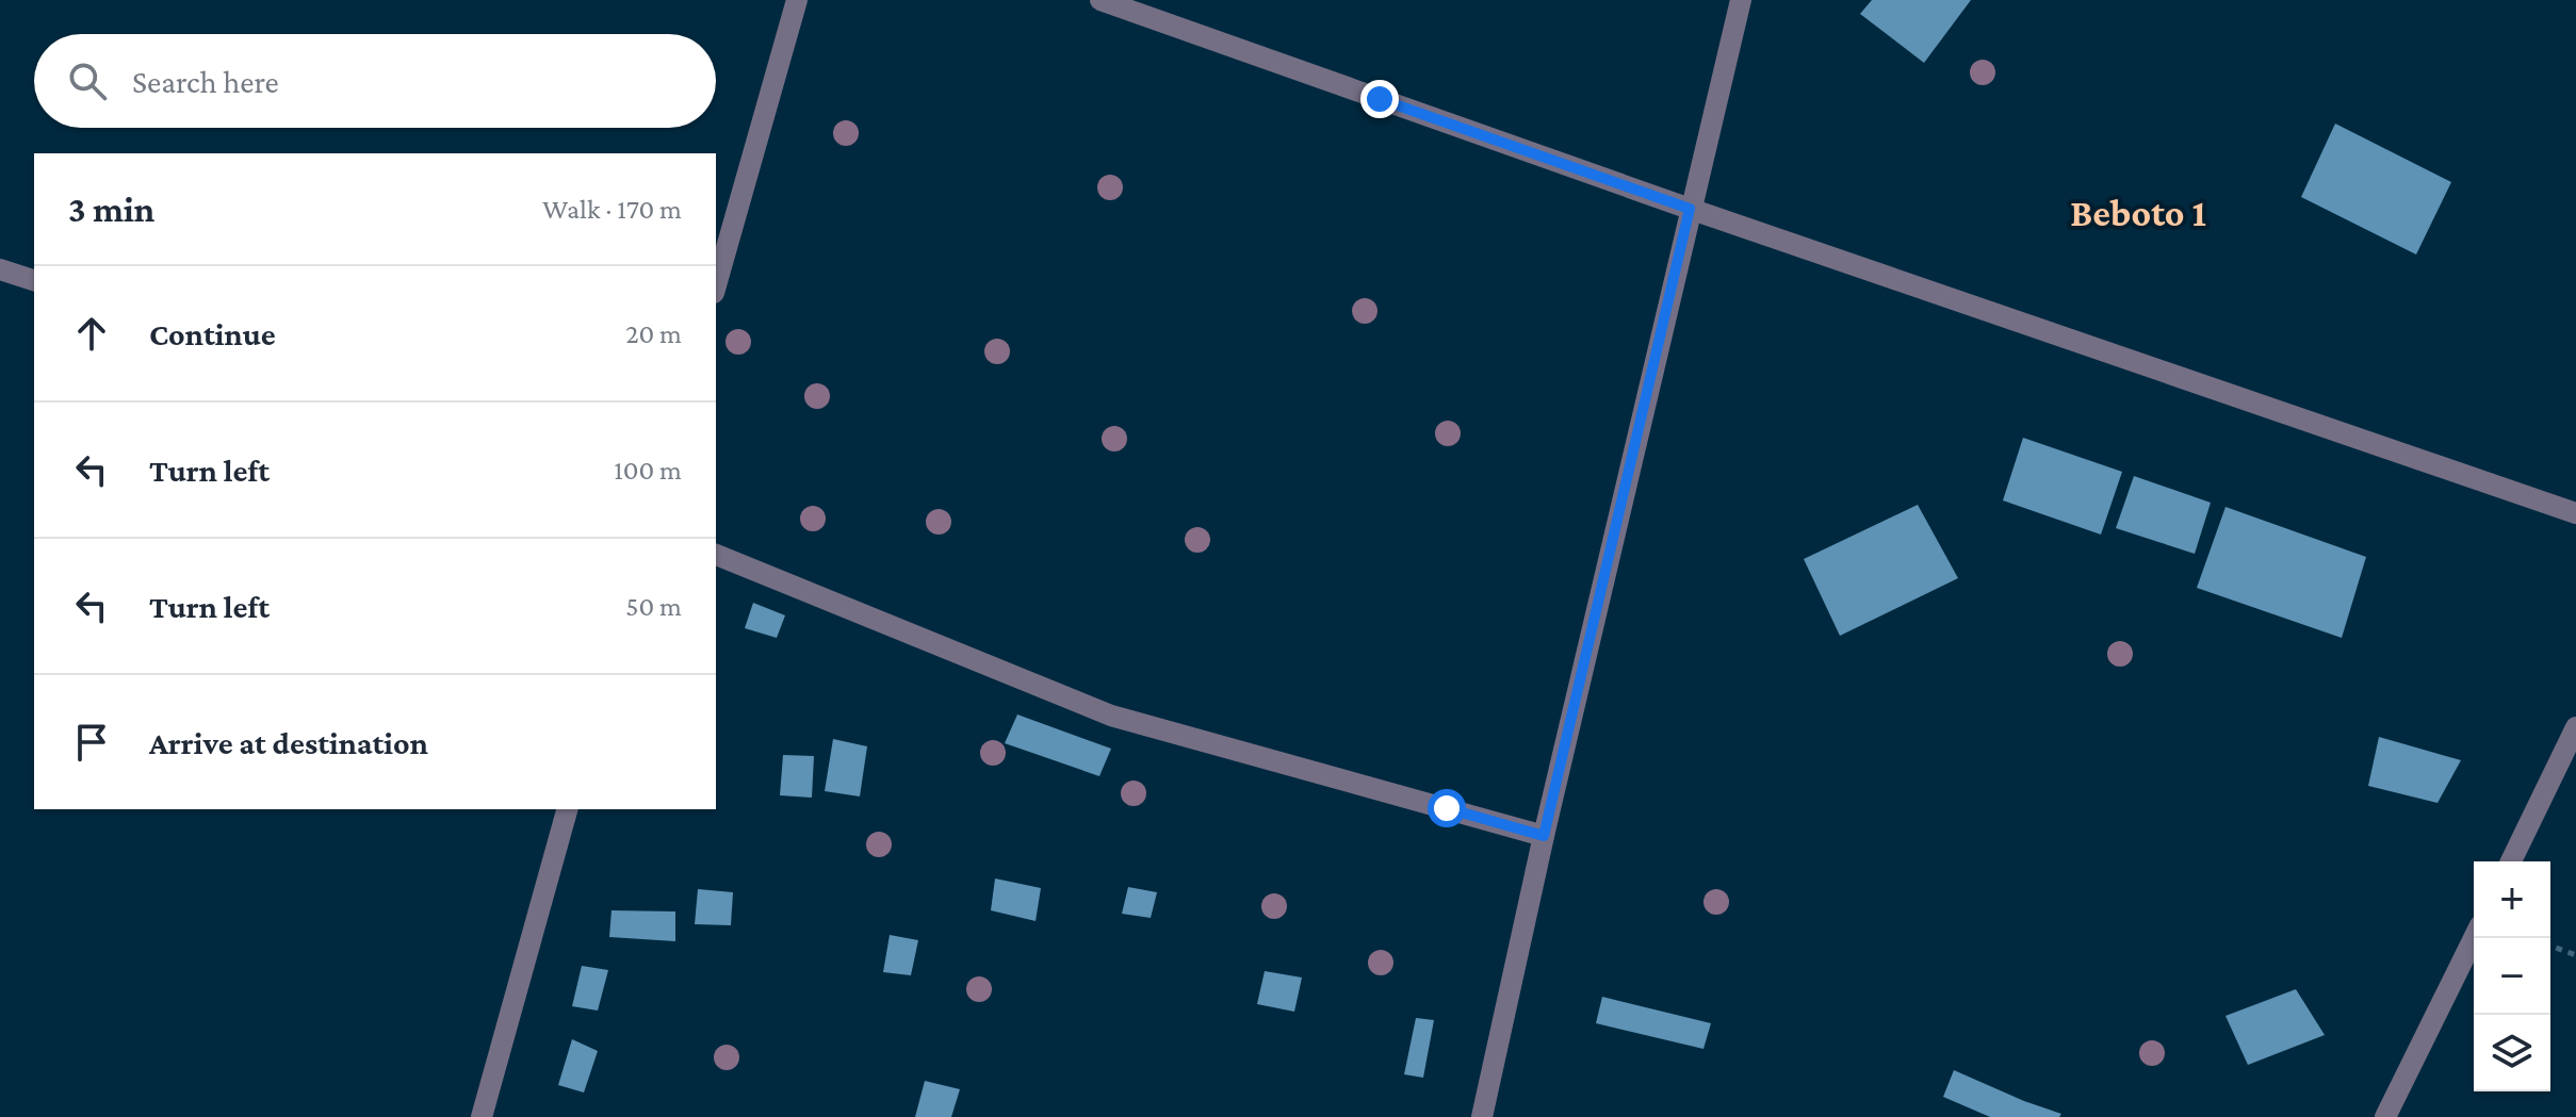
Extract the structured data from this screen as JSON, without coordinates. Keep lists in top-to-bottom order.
{
  "districts": ["Beboto 1"],
  "page": {
    "search": "Search here",
    "heading": ["3 min", "Walk · 170 m"],
    "list": [
      ["Continue", "20 m"],
      ["Turn left", "100 m"],
      ["Turn left", "50 m"],
      "Arrive at destination"
    ],
    "map_buttons": ["+", "−"]
  }
}
